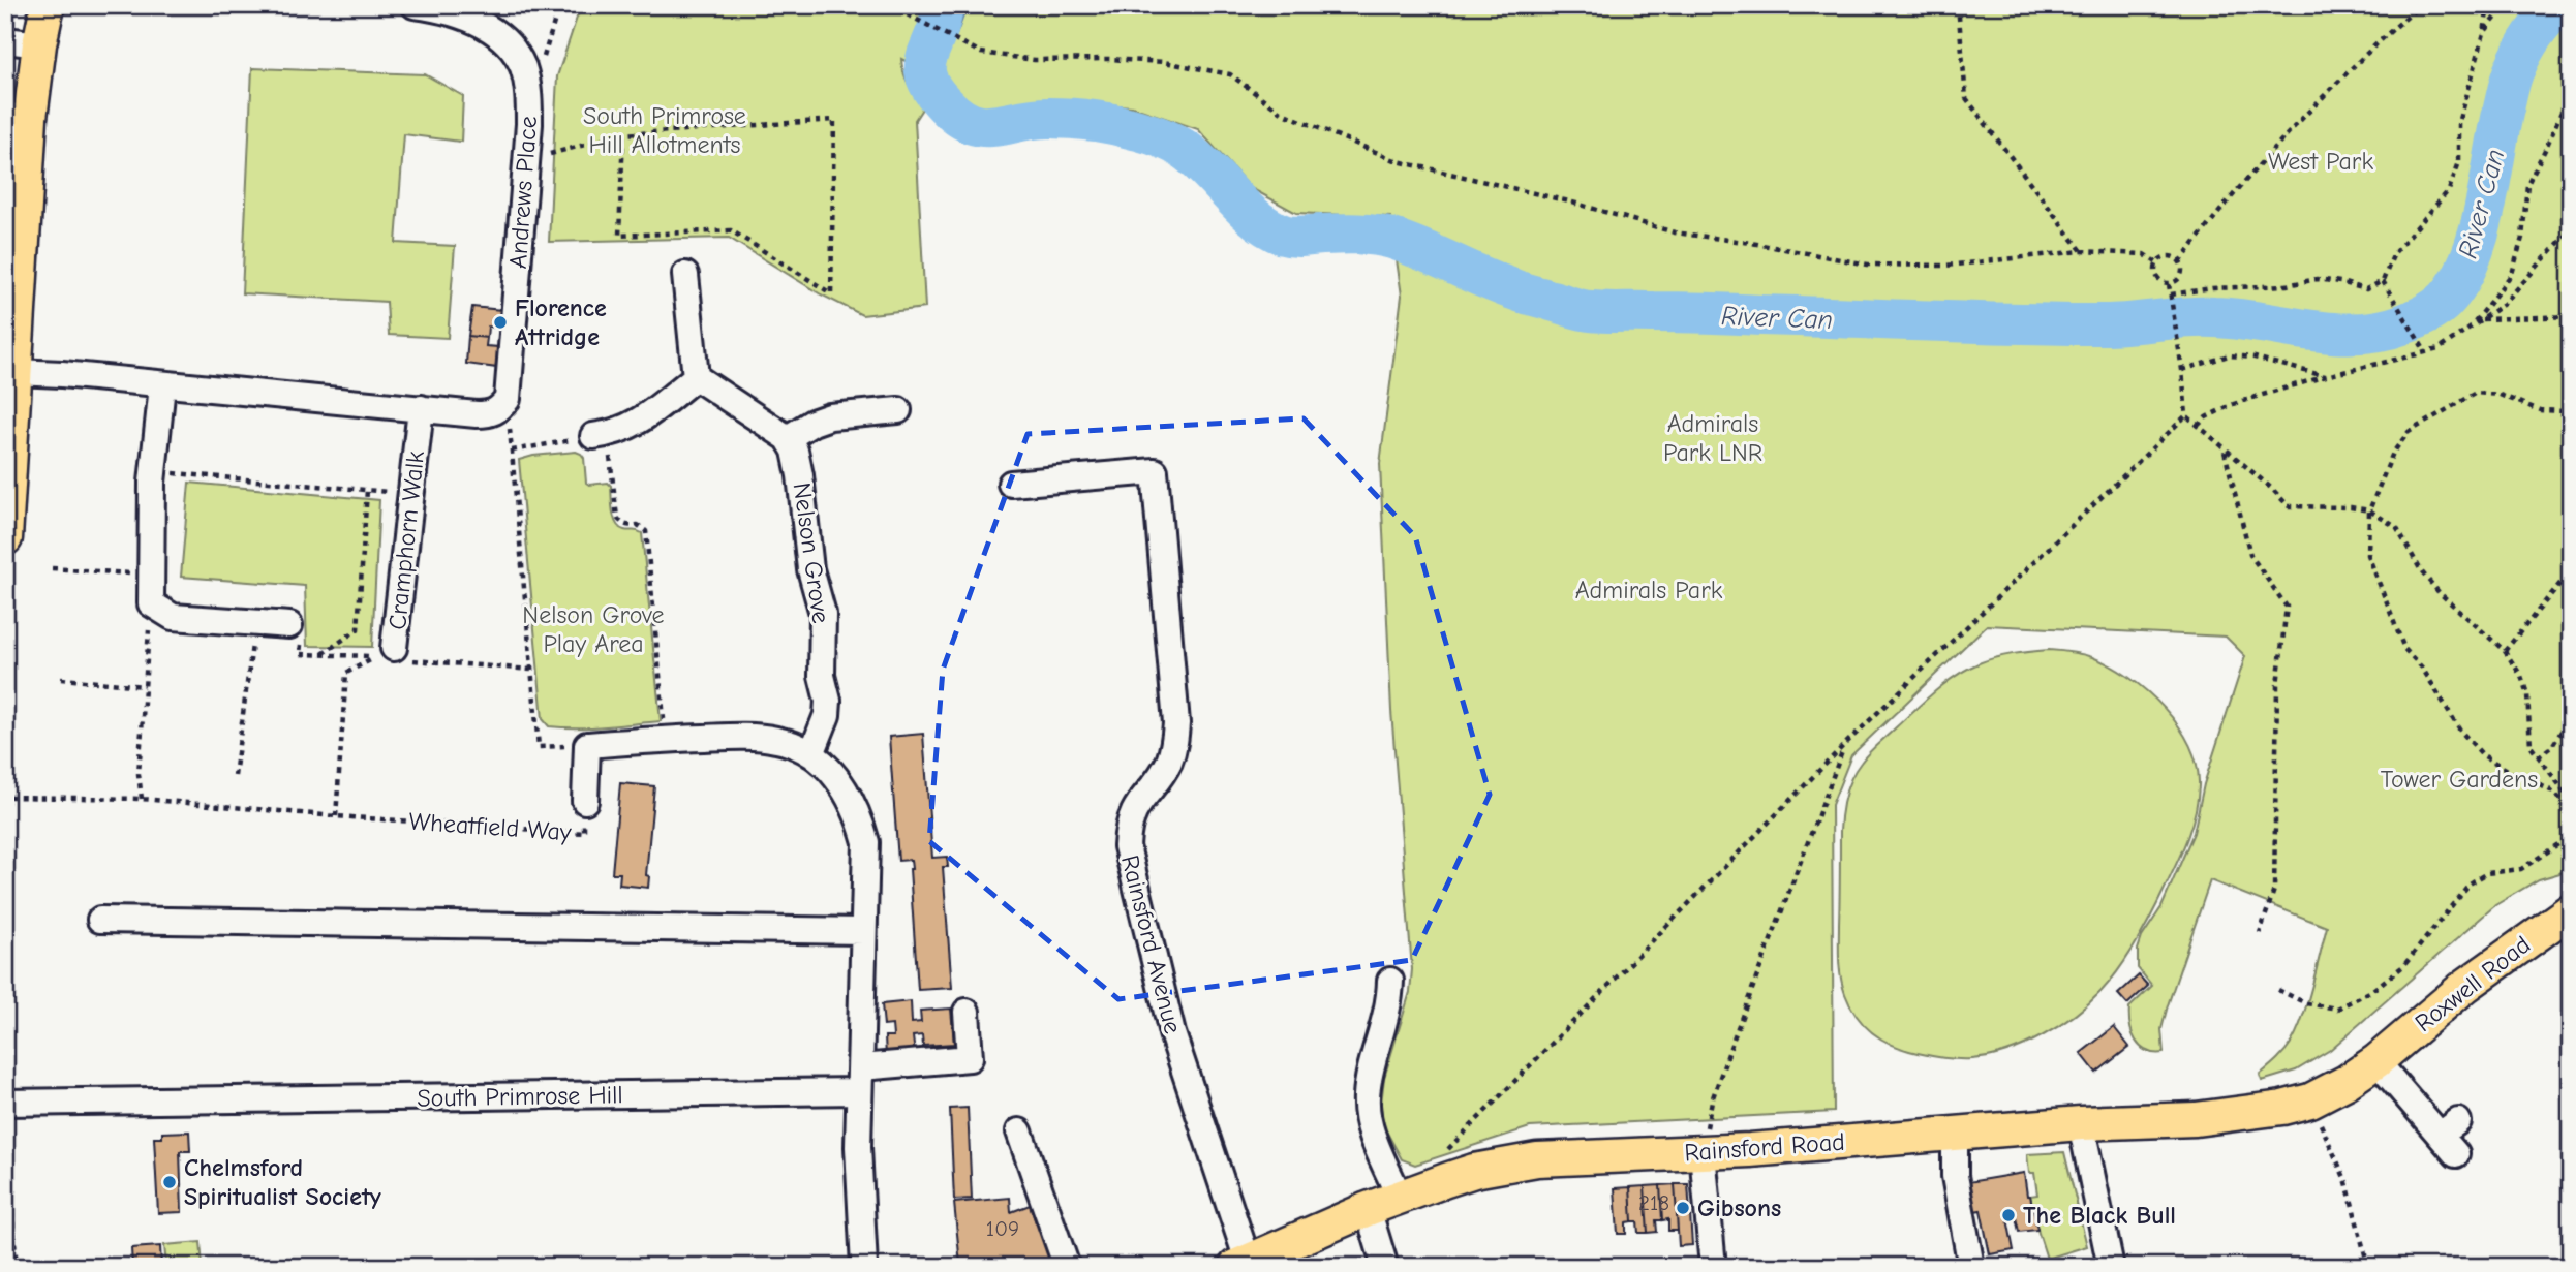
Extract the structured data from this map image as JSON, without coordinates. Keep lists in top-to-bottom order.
{
  "streets": {
    "main road": ["Roxwell Road", "Rainsford Road"],
    "street": [
      "Andrews Place",
      "Cramphorn Walk",
      "Nelson Grove",
      "Wheatfield Way",
      "Rainsford Avenue",
      "South Primrose Hill"
    ]
  },
  "crossings": [
    ["Cramphorn Walk", "Wheatfield Way"],
    ["Rainsford Avenue", "Rainsford Road"],
    ["Roxwell Road", "Rainsford Road"]
  ],
  "water": ["River Can"],
  "parks": [
    "South Primrose Hill Allotments",
    "West Park",
    "Admirals Park LNR",
    "Admirals Park",
    "Nelson Grove Play Area",
    "Tower Gardens"
  ],
  "places": [
    "Florence Attridge",
    "Chelmsford Spiritualist Society",
    "Gibsons",
    "The Black Bull"
  ],
  "house_numbers": ["218", "109"]
}
